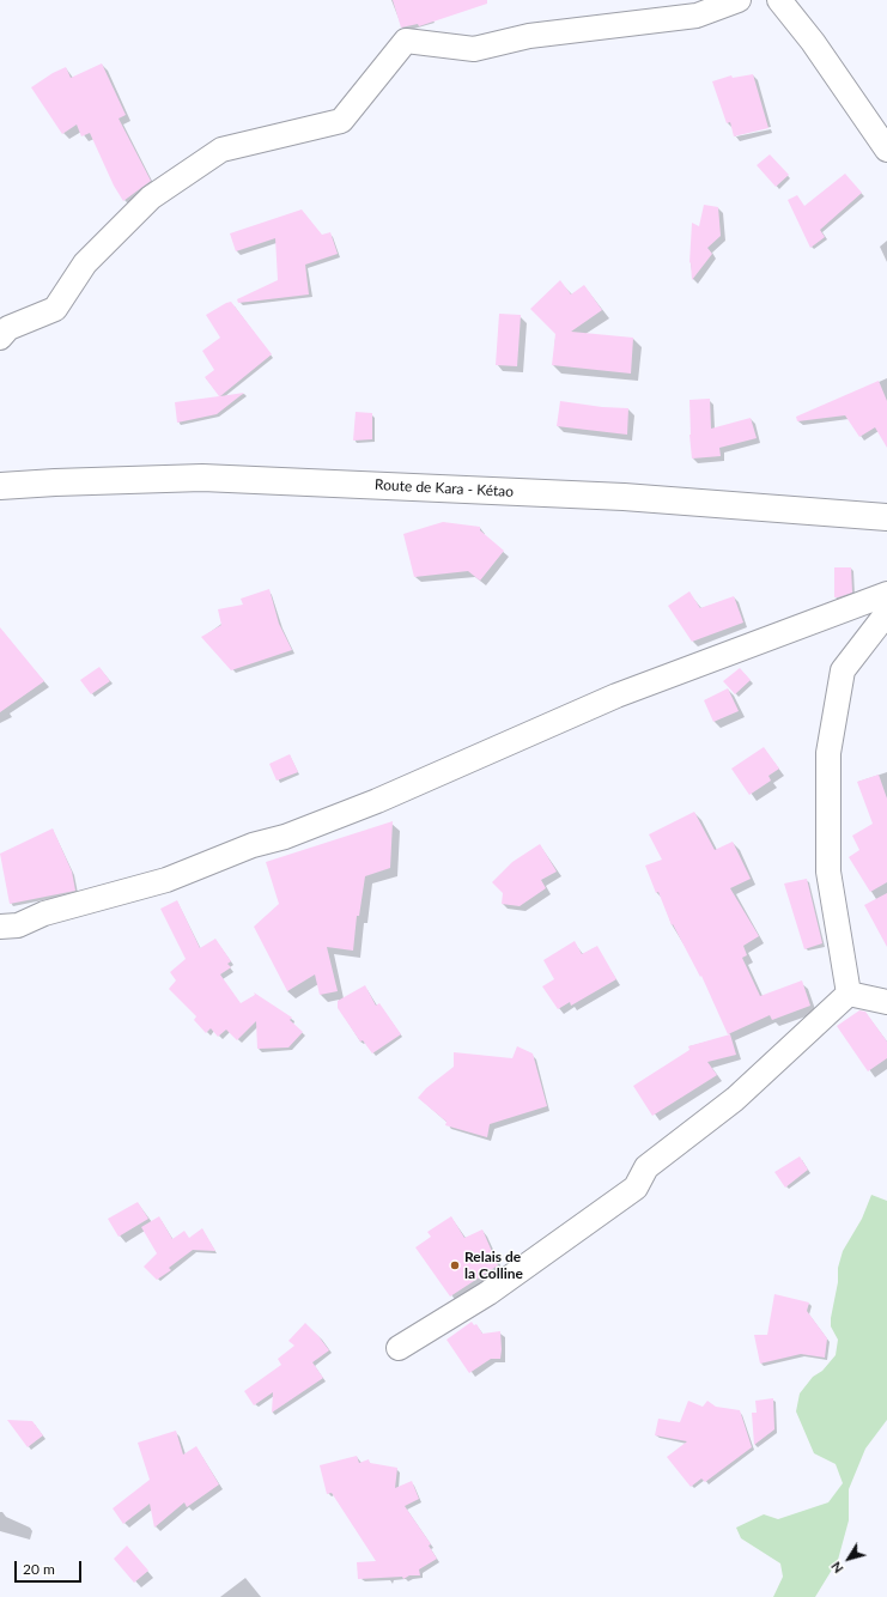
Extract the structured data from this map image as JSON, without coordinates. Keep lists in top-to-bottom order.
{
  "streets": {
    "main road": ["Route de Kara - Kétao"]
  },
  "places": ["Relais de la Colline"],
  "scale_bar": "20 m",
  "north": "bottom left"
}
